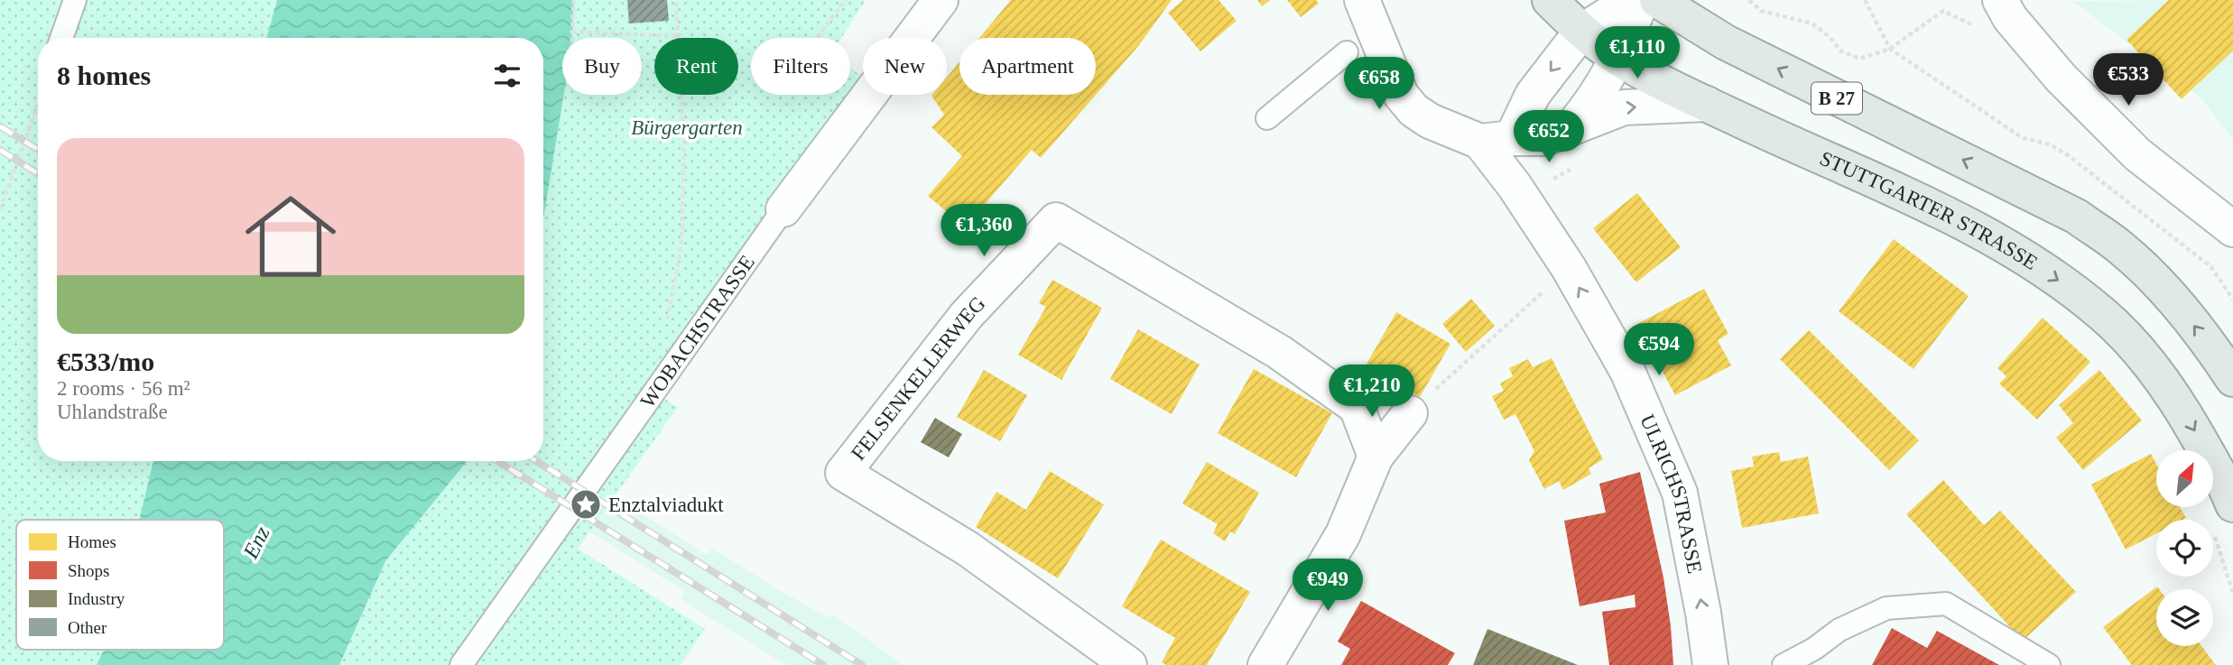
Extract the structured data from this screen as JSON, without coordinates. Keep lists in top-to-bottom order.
{
  "streets": {
    "main road": ["B 27", "STUTTGARTER STRASSE"],
    "street": ["WOBACHSTRASSE", "FELSENKELLERWEG", "ULRICHSTRASSE"]
  },
  "one_way": ["ULRICHSTRASSE"],
  "water": ["Enz"],
  "parks": ["Bürgergarten"],
  "places": {
    "place": ["Enztalviadukt"]
  },
  "legend": [
    "Homes",
    "Shops",
    "Industry",
    "Other"
  ],
  "north": "top right",
  "page": {
    "price": [
      "€1,110",
      "€533",
      "€658",
      "€652",
      "€1,360",
      "€594",
      "€1,210",
      "€949"
    ],
    "chip": [
      "Buy",
      "Rent",
      "Filters",
      "New",
      "Apartment"
    ],
    "heading": "8 homes",
    "list": [
      {
        "name": "€533/mo",
        "note": "2 rooms · 56 m² · Uhlandstraße"
      }
    ]
  }
}
